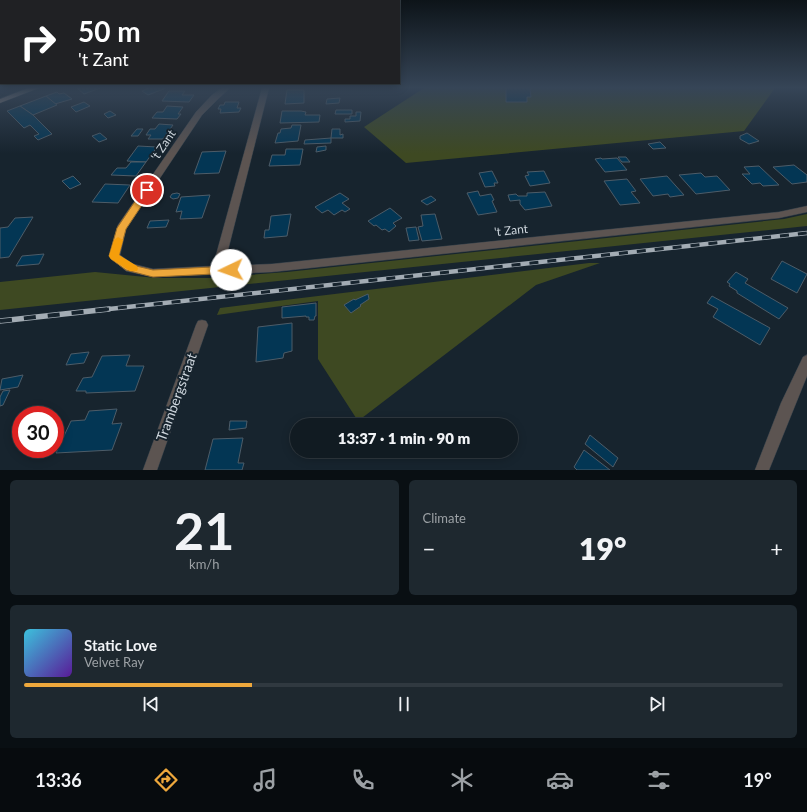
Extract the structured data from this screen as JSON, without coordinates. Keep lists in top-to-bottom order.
{
  "streets": {
    "street": ["'t Zant", "Trambergstraat"]
  },
  "page": {
    "turn": ["50 m", "'t Zant"],
    "limit": "30",
    "trip": "13:37 · 1 min · 90 m",
    "tile": [
      ["21", "km/h"],
      "Climate"
    ],
    "heat": ["−", "19°", "+"],
    "song": ["Static Love", "Velvet Ray"],
    "tabs": ["13:36", "19°"]
  }
}
